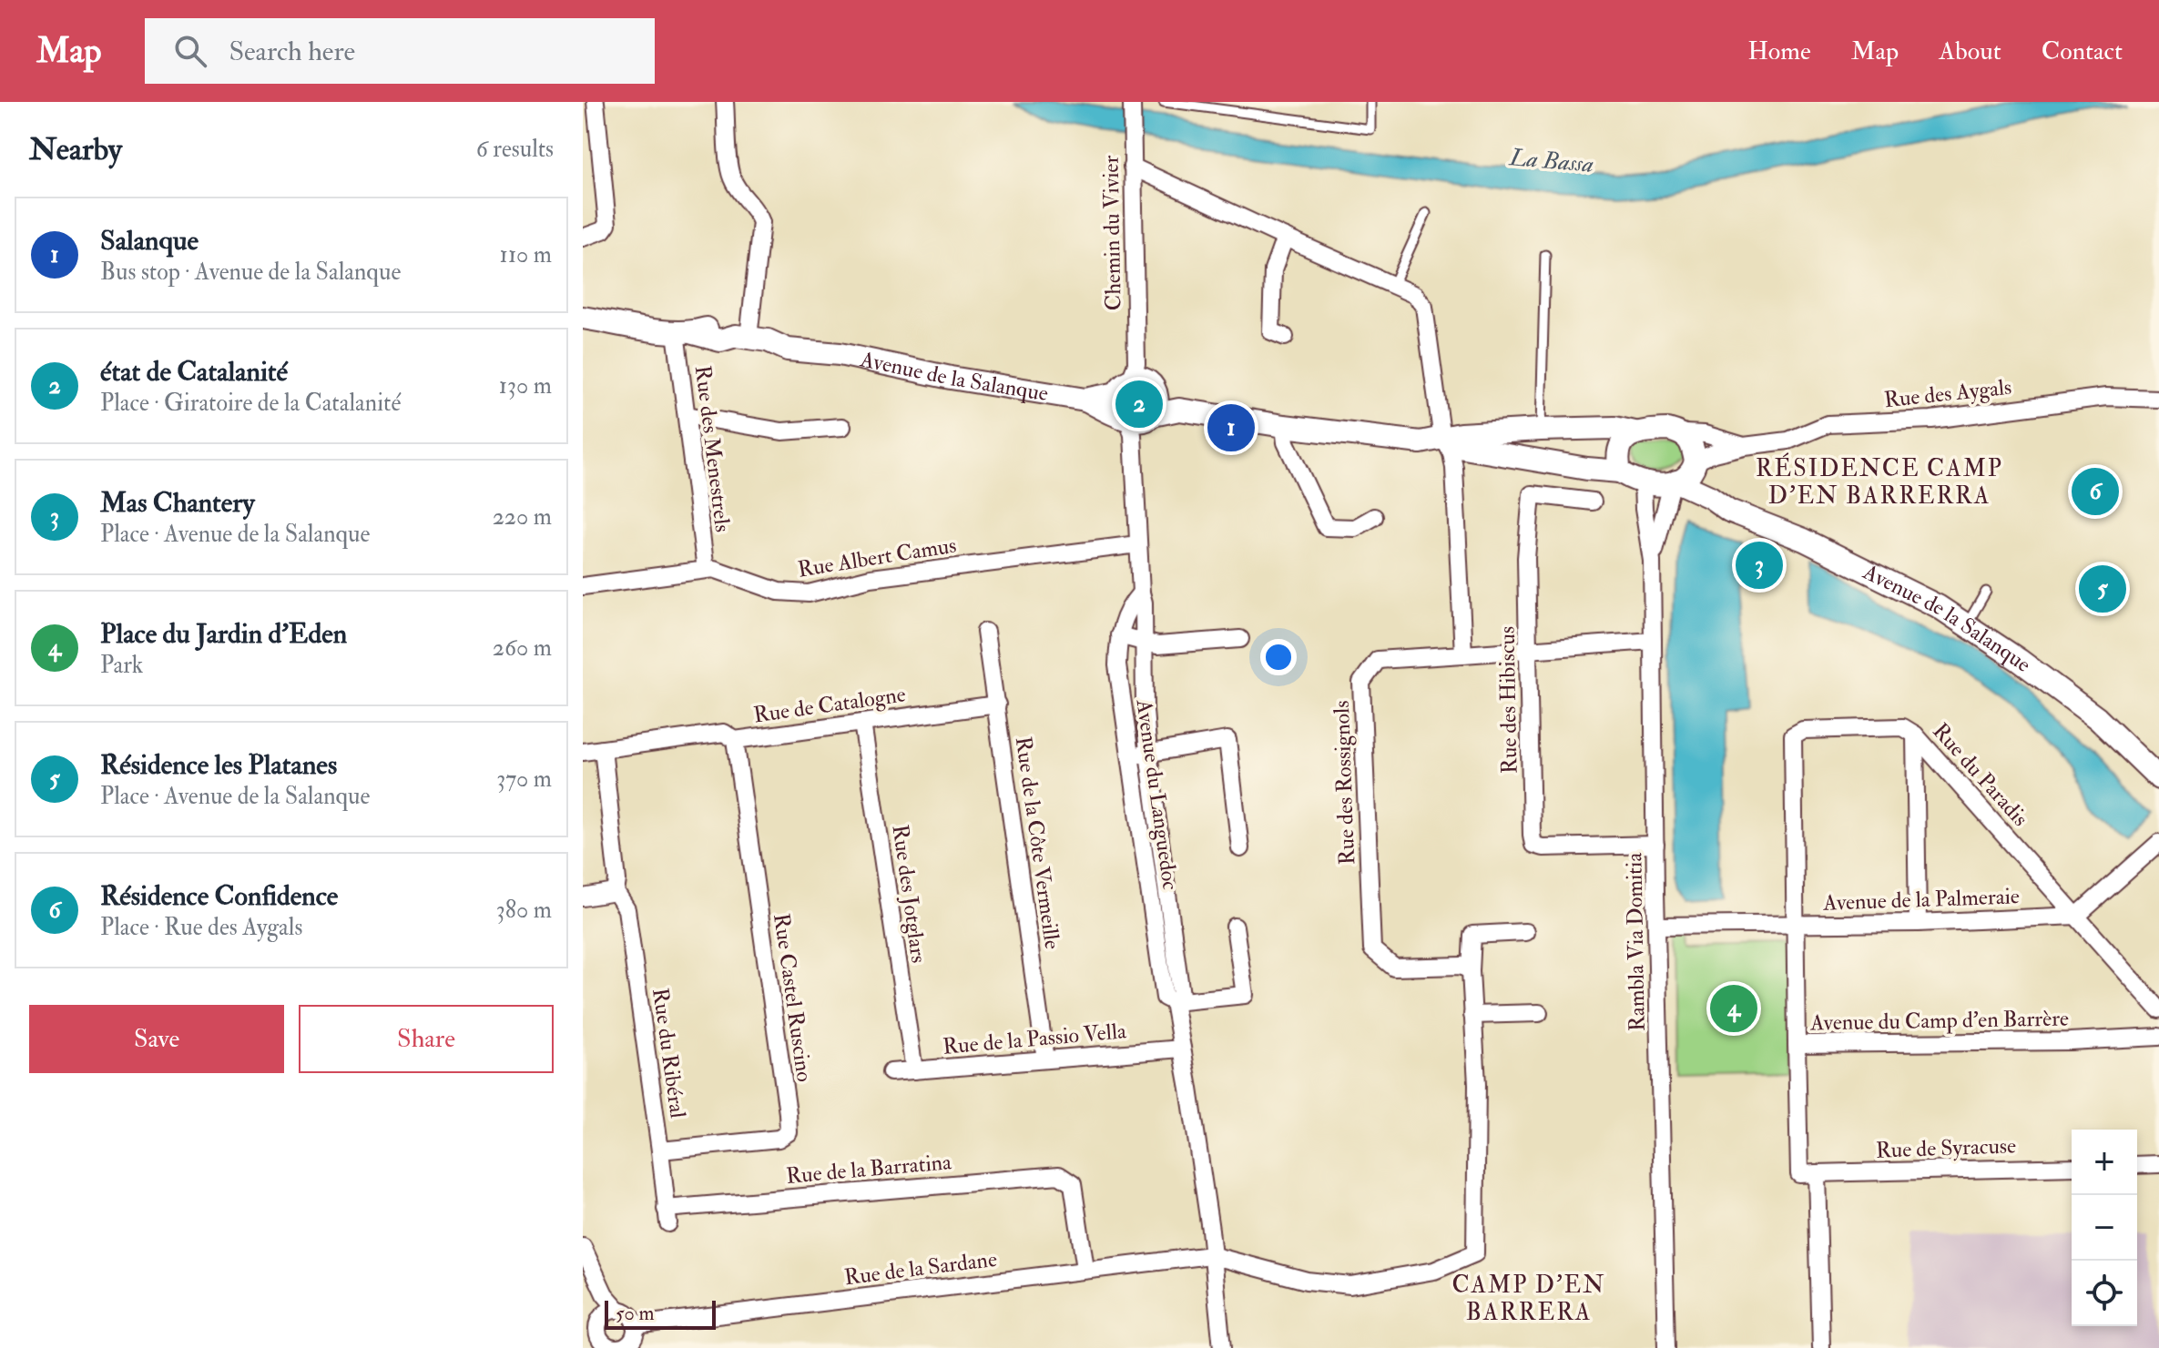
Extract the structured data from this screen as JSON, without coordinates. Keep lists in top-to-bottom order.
{
  "streets": {
    "street": [
      "Chemin du Vivier",
      "Avenue de la Salanque",
      "Rue des Aygals",
      "Rue des Menestrels",
      "Rue Albert Camus",
      "Rue des Hibiscus",
      "Rue de Catalogne",
      "Rue du Paradis",
      "Rue des Rossignols",
      "Avenue du Languedoc",
      "Rue de la Côte Vermeille",
      "Rue des Jotglars",
      "Avenue de la Palmeraie",
      "Rambla Via Domitia",
      "Rue Castel Ruscino",
      "Avenue du Camp d'en Barrère",
      "Rue de la Passio Vella",
      "Rue du Ribéral",
      "Rue de Syracuse",
      "Rue de la Barratina",
      "Rue de la Sardane"
    ]
  },
  "crossings": [
    ["Chemin du Vivier", "Avenue de la Salanque"],
    ["Chemin du Vivier", "Avenue du Languedoc"],
    ["Avenue de la Salanque", "Rue des Aygals"],
    ["Avenue de la Salanque", "Rue des Menestrels"],
    ["Avenue de la Salanque", "Avenue du Languedoc"],
    ["Avenue de la Salanque", "Rambla Via Domitia"],
    ["Rue des Aygals", "Rambla Via Domitia"],
    ["Rue des Menestrels", "Rue Albert Camus"],
    ["Rue Albert Camus", "Avenue du Languedoc"],
    ["Rue des Hibiscus", "Rambla Via Domitia"],
    ["Rue de Catalogne", "Rue de la Côte Vermeille"],
    ["Rue de Catalogne", "Rue des Jotglars"],
    ["Rue de Catalogne", "Rue Castel Ruscino"],
    ["Rue de Catalogne", "Rue du Ribéral"],
    ["Rue du Paradis", "Avenue de la Palmeraie"],
    ["Rue du Paradis", "Avenue du Camp d'en Barrère"],
    ["Avenue du Languedoc", "Rue de la Passio Vella"],
    ["Avenue du Languedoc", "Rue de la Sardane"],
    ["Rue de la Côte Vermeille", "Rue de la Passio Vella"],
    ["Rue des Jotglars", "Rue de la Passio Vella"],
    ["Avenue de la Palmeraie", "Rambla Via Domitia"],
    ["Avenue de la Palmeraie", "Avenue du Camp d'en Barrère"],
    ["Rue Castel Ruscino", "Rue du Ribéral"],
    ["Rue du Ribéral", "Rue de la Barratina"],
    ["Rue de la Barratina", "Rue de la Sardane"]
  ],
  "districts": ["RÉSIDENCE CAMP D'EN BARRERRA", "CAMP D'EN BARRERA"],
  "water": ["La Bassa"],
  "scale_bar": "50 m",
  "page": {
    "header": "Map",
    "search": "Search here",
    "nav": [
      "Home",
      "Map",
      "About",
      "Contact"
    ],
    "heading": ["Nearby", "6 results"],
    "list": [
      {
        "mark": "1",
        "name": "Salanque",
        "note": "Bus stop · Avenue de la Salanque",
        "value": "110 m"
      },
      {
        "mark": "2",
        "name": "état de Catalanité",
        "note": "Place · Giratoire de la Catalanité",
        "value": "130 m"
      },
      {
        "mark": "3",
        "name": "Mas Chantery",
        "note": "Place · Avenue de la Salanque",
        "value": "220 m"
      },
      {
        "mark": "4",
        "name": "Place du Jardin d'Eden",
        "note": "Park",
        "value": "260 m"
      },
      {
        "mark": "5",
        "name": "Résidence les Platanes",
        "note": "Place · Avenue de la Salanque",
        "value": "370 m"
      },
      {
        "mark": "6",
        "name": "Résidence Confidence",
        "note": "Place · Rue des Aygals",
        "value": "380 m"
      }
    ],
    "pins": [
      "2",
      "1",
      "6",
      "3",
      "5",
      "4"
    ],
    "buttons": ["Save", "Share"],
    "map_buttons": ["+", "−"],
    "scale": "50 m"
  }
}
